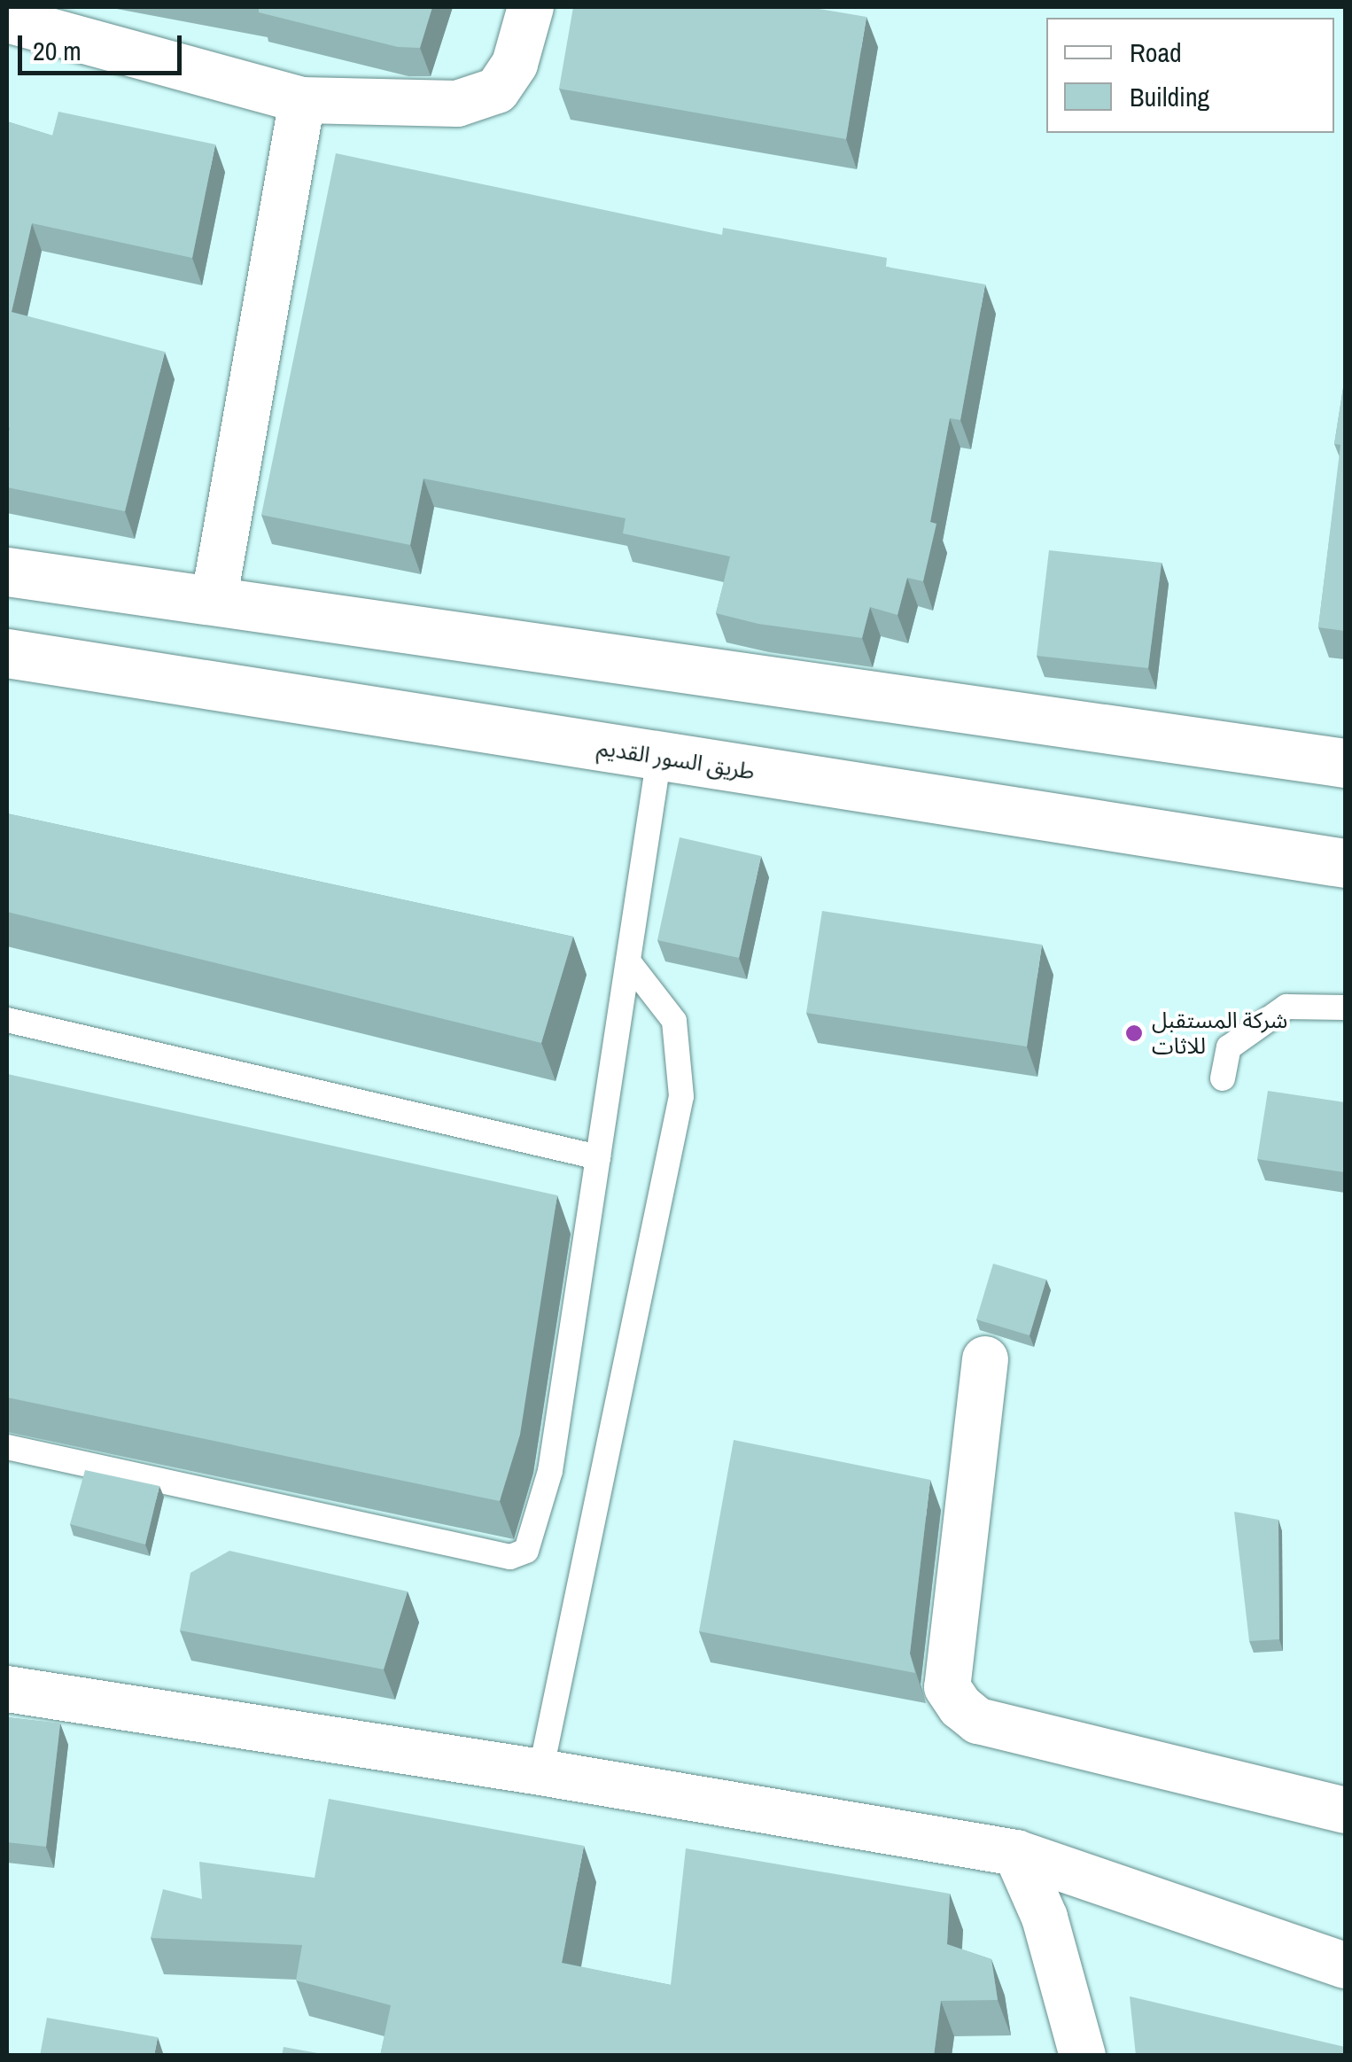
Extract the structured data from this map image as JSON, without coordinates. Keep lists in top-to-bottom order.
{
  "streets": {
    "main road": ["طريق السور القديم"]
  },
  "places": ["شركة المستقبل للاثات"],
  "legend": ["Road", "Building"],
  "scale_bar": "20 m"
}
